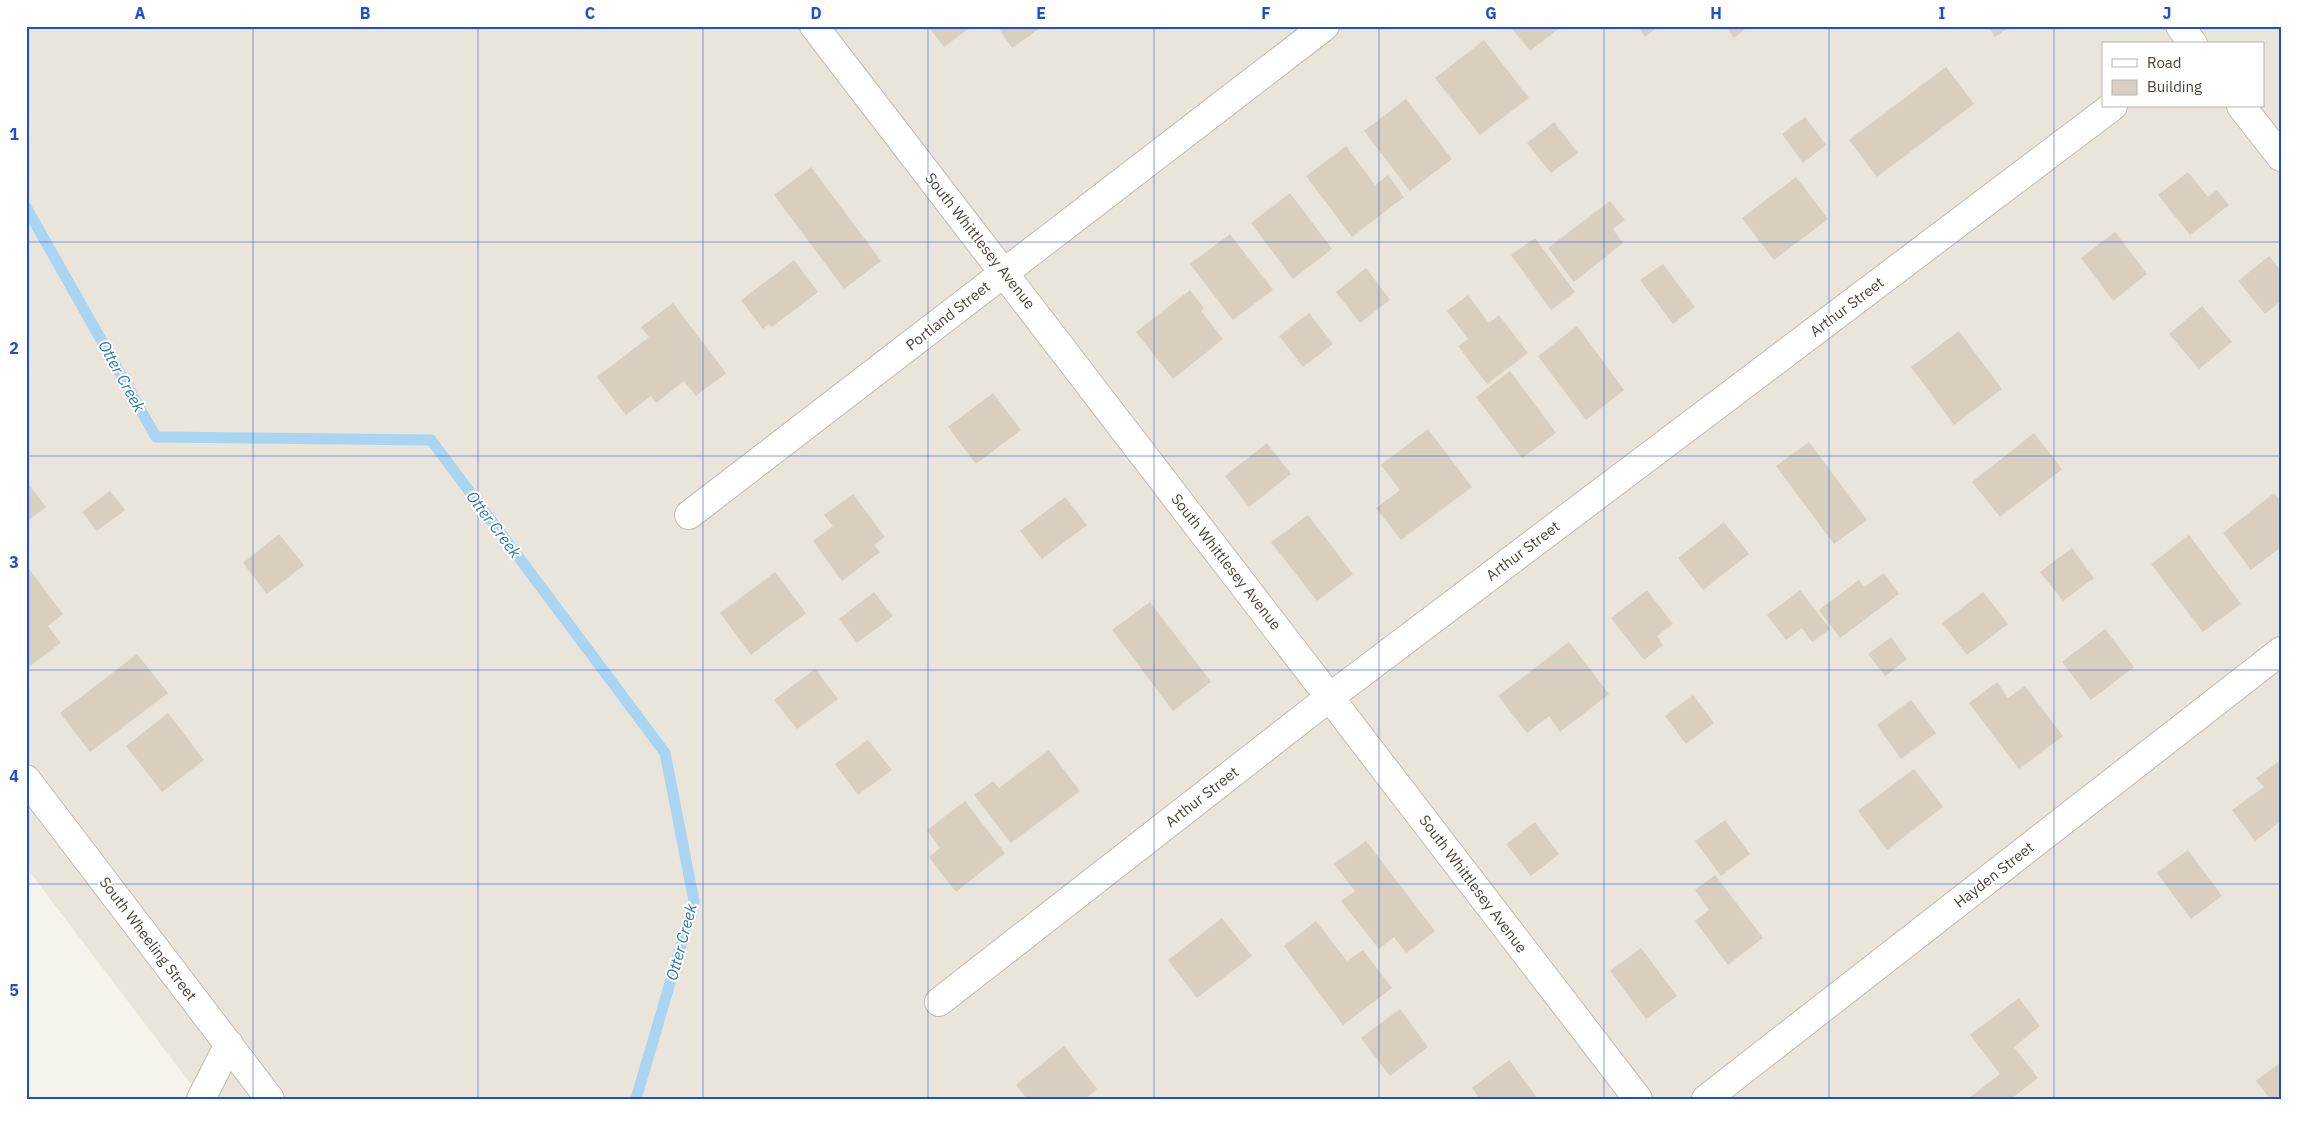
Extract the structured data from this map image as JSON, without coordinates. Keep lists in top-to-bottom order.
{
  "streets": {
    "street": [
      "South Whittlesey Avenue",
      "Arthur Street",
      "Portland Street",
      "Hayden Street",
      "South Wheeling Street"
    ]
  },
  "crossings": [
    ["South Whittlesey Avenue", "Arthur Street"],
    ["South Whittlesey Avenue", "Portland Street"]
  ],
  "water": ["Otter Creek"],
  "legend": ["Road", "Building"],
  "grid": {
    "columns": [
      "A",
      "B",
      "C",
      "D",
      "E",
      "F",
      "G",
      "H",
      "I",
      "J"
    ],
    "rows": [
      "1",
      "2",
      "3",
      "4",
      "5"
    ]
  }
}
